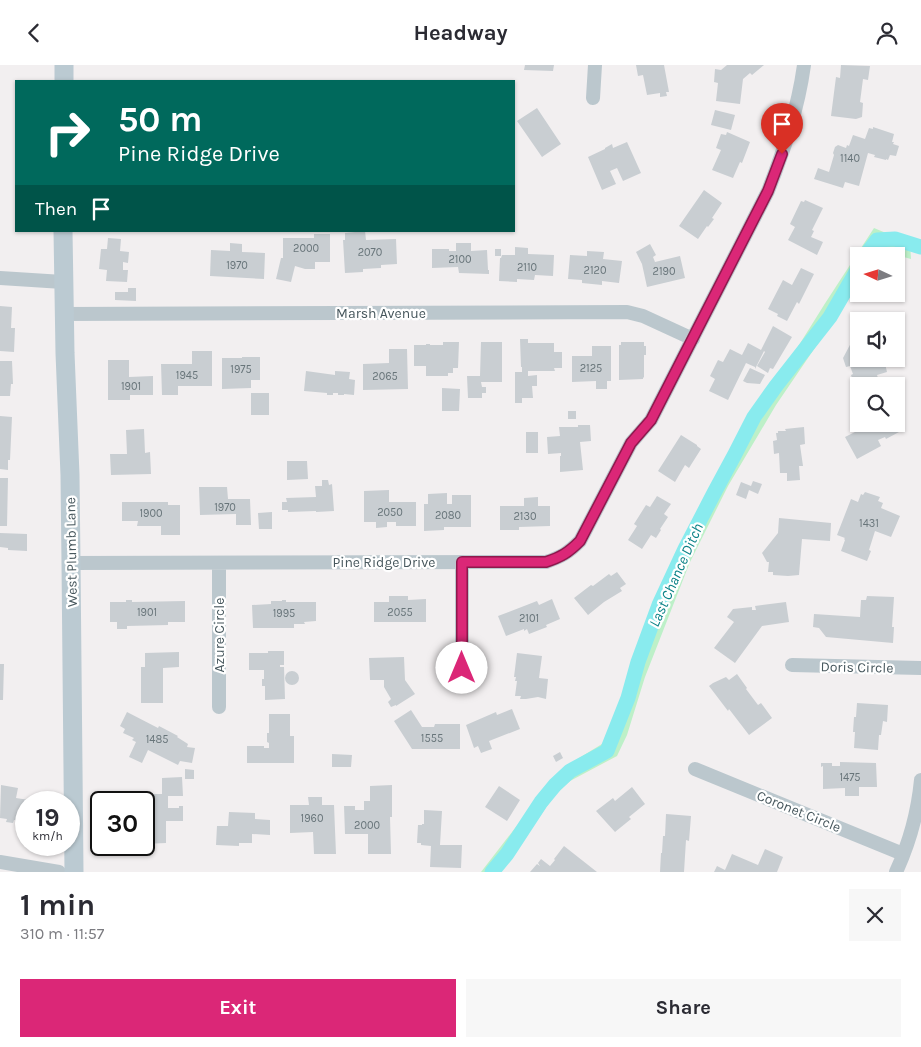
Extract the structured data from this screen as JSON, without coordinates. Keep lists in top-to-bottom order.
{
  "streets": {
    "main road": ["West Plumb Lane"],
    "street": [
      "Marsh Avenue",
      "Pine Ridge Drive",
      "Azure Circle",
      "Doris Circle",
      "Coronet Circle"
    ]
  },
  "crossings": [
    ["Marsh Avenue", "West Plumb Lane"],
    ["Marsh Avenue", "Pine Ridge Drive"],
    ["West Plumb Lane", "Pine Ridge Drive"],
    ["Pine Ridge Drive", "Azure Circle"]
  ],
  "water": ["Last Chance Ditch"],
  "house_numbers": [
    "1140",
    "2000",
    "2070",
    "2100",
    "1970",
    "2110",
    "2120",
    "2190",
    "2125",
    "1975",
    "1945",
    "2065",
    "1901",
    "1970",
    "2050",
    "1900",
    "2080",
    "2130",
    "1431",
    "1901",
    "2055",
    "1995",
    "2101",
    "1555",
    "1485",
    "1475",
    "1960",
    "2000"
  ],
  "north": "left",
  "page": {
    "header": "Headway",
    "turn": ["50 m", "Pine Ridge Drive"],
    "then": "Then",
    "speed": "19 km/h",
    "limit": "30",
    "heading": ["1 min", "310 m · 11:57"],
    "buttons": ["Exit", "Share"]
  }
}
